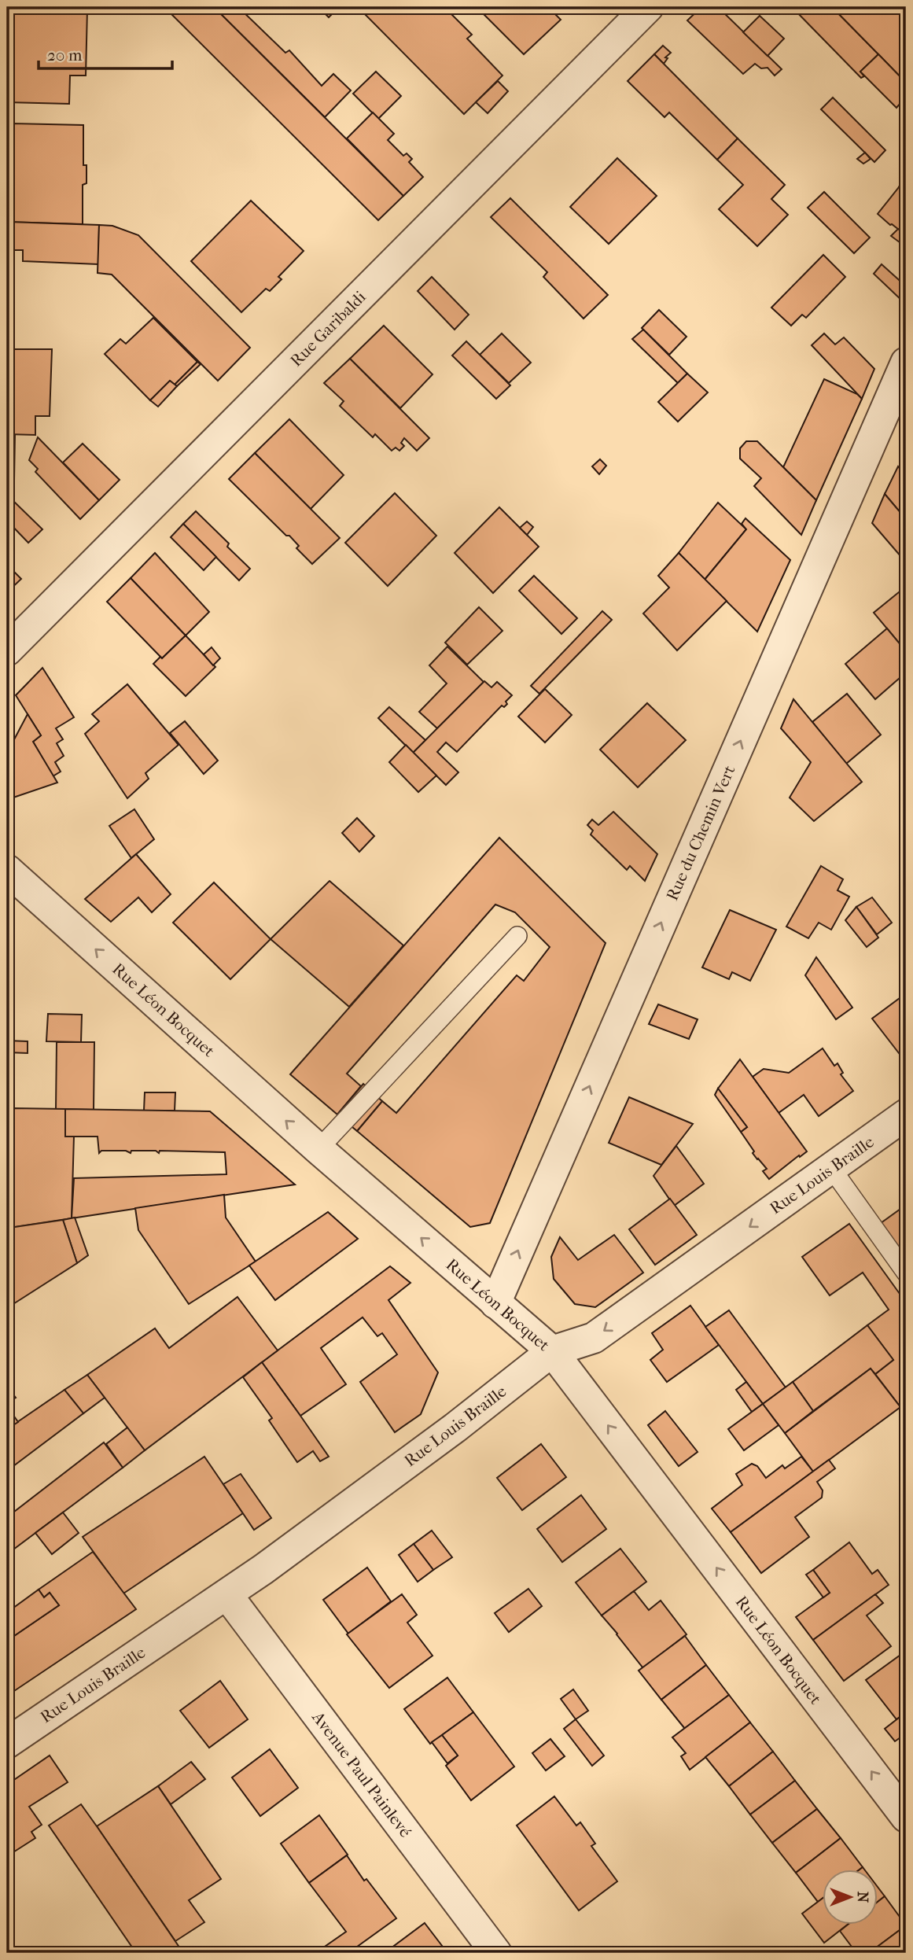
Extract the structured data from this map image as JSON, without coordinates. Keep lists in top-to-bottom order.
{
  "streets": {
    "street": [
      "Rue Garibaldi",
      "Rue du Chemin Vert",
      "Rue Léon Bocquet",
      "Rue Louis Braille",
      "Avenue Paul Painlevé"
    ]
  },
  "crossings": [
    ["Rue du Chemin Vert", "Rue Léon Bocquet"],
    ["Rue Léon Bocquet", "Rue Louis Braille"],
    ["Rue Louis Braille", "Avenue Paul Painlevé"]
  ],
  "one_way": ["Rue du Chemin Vert", "Rue Léon Bocquet"],
  "scale_bar": "20 m",
  "north": "right"
}
